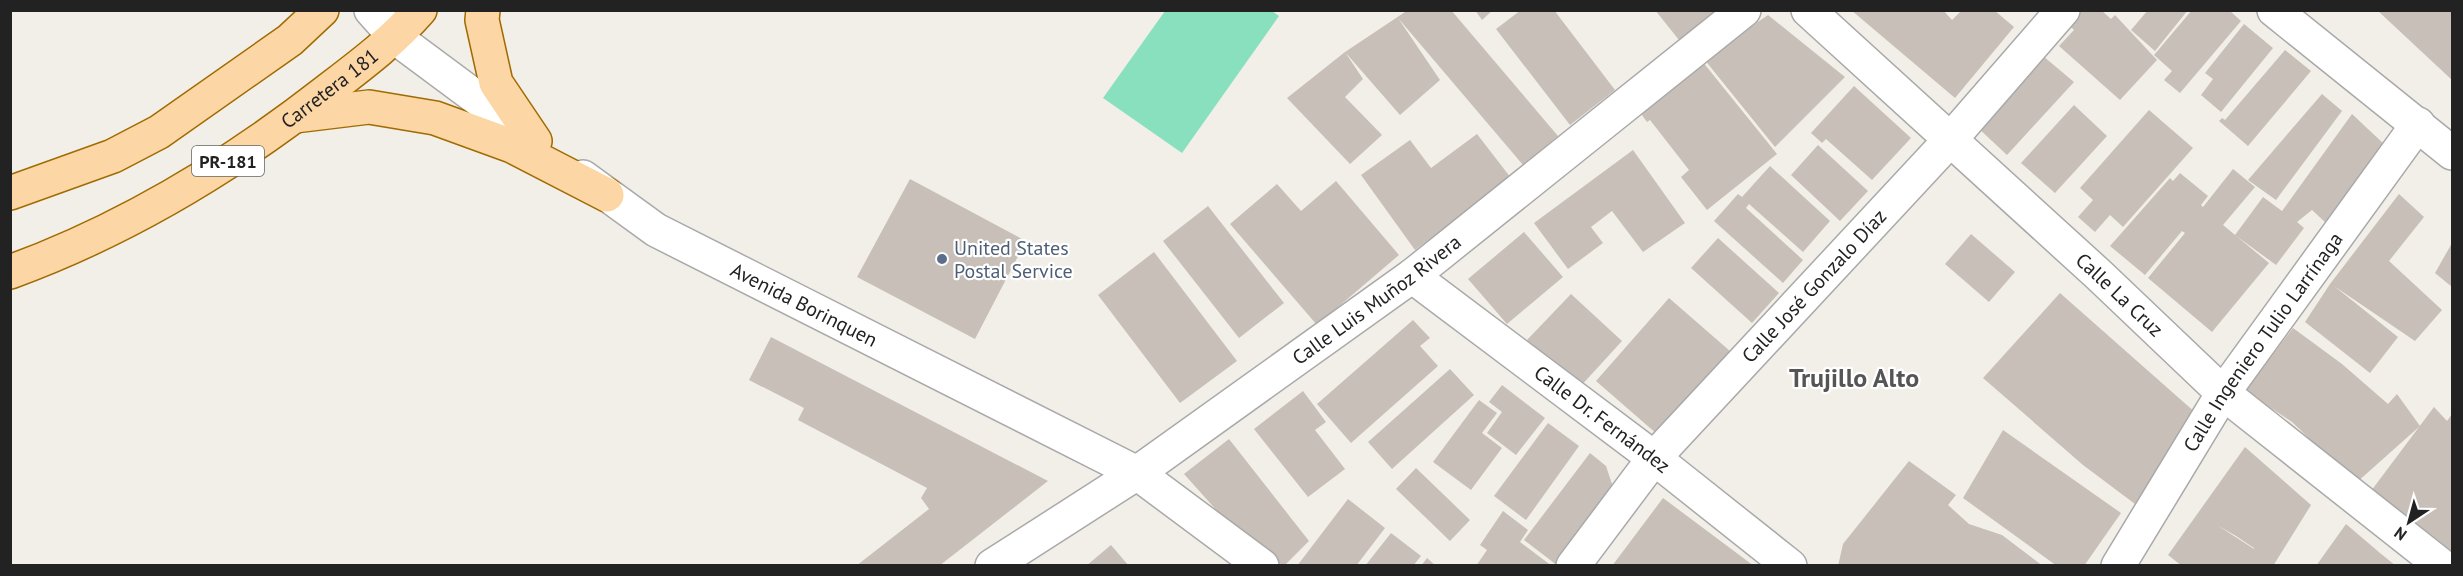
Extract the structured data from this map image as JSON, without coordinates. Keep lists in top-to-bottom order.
{
  "streets": {
    "main road": ["Carretera 181", "PR-181"],
    "street": [
      "Calle José Gonzalo Díaz",
      "Calle La Cruz",
      "Calle Luis Muñoz Rivera",
      "Avenida Borinquen",
      "Calle Ingeniero Tulio Larrínaga",
      "Calle Dr. Fernández"
    ]
  },
  "crossings": [
    ["Carretera 181", "Avenida Borinquen"],
    ["Calle José Gonzalo Díaz", "Calle La Cruz"],
    ["Calle José Gonzalo Díaz", "Calle Dr. Fernández"],
    ["Calle La Cruz", "Calle Ingeniero Tulio Larrínaga"],
    ["Calle Luis Muñoz Rivera", "Avenida Borinquen"],
    ["Calle Luis Muñoz Rivera", "Calle Dr. Fernández"]
  ],
  "districts": ["Trujillo Alto"],
  "places": ["United States Postal Service"],
  "north": "bottom left"
}
